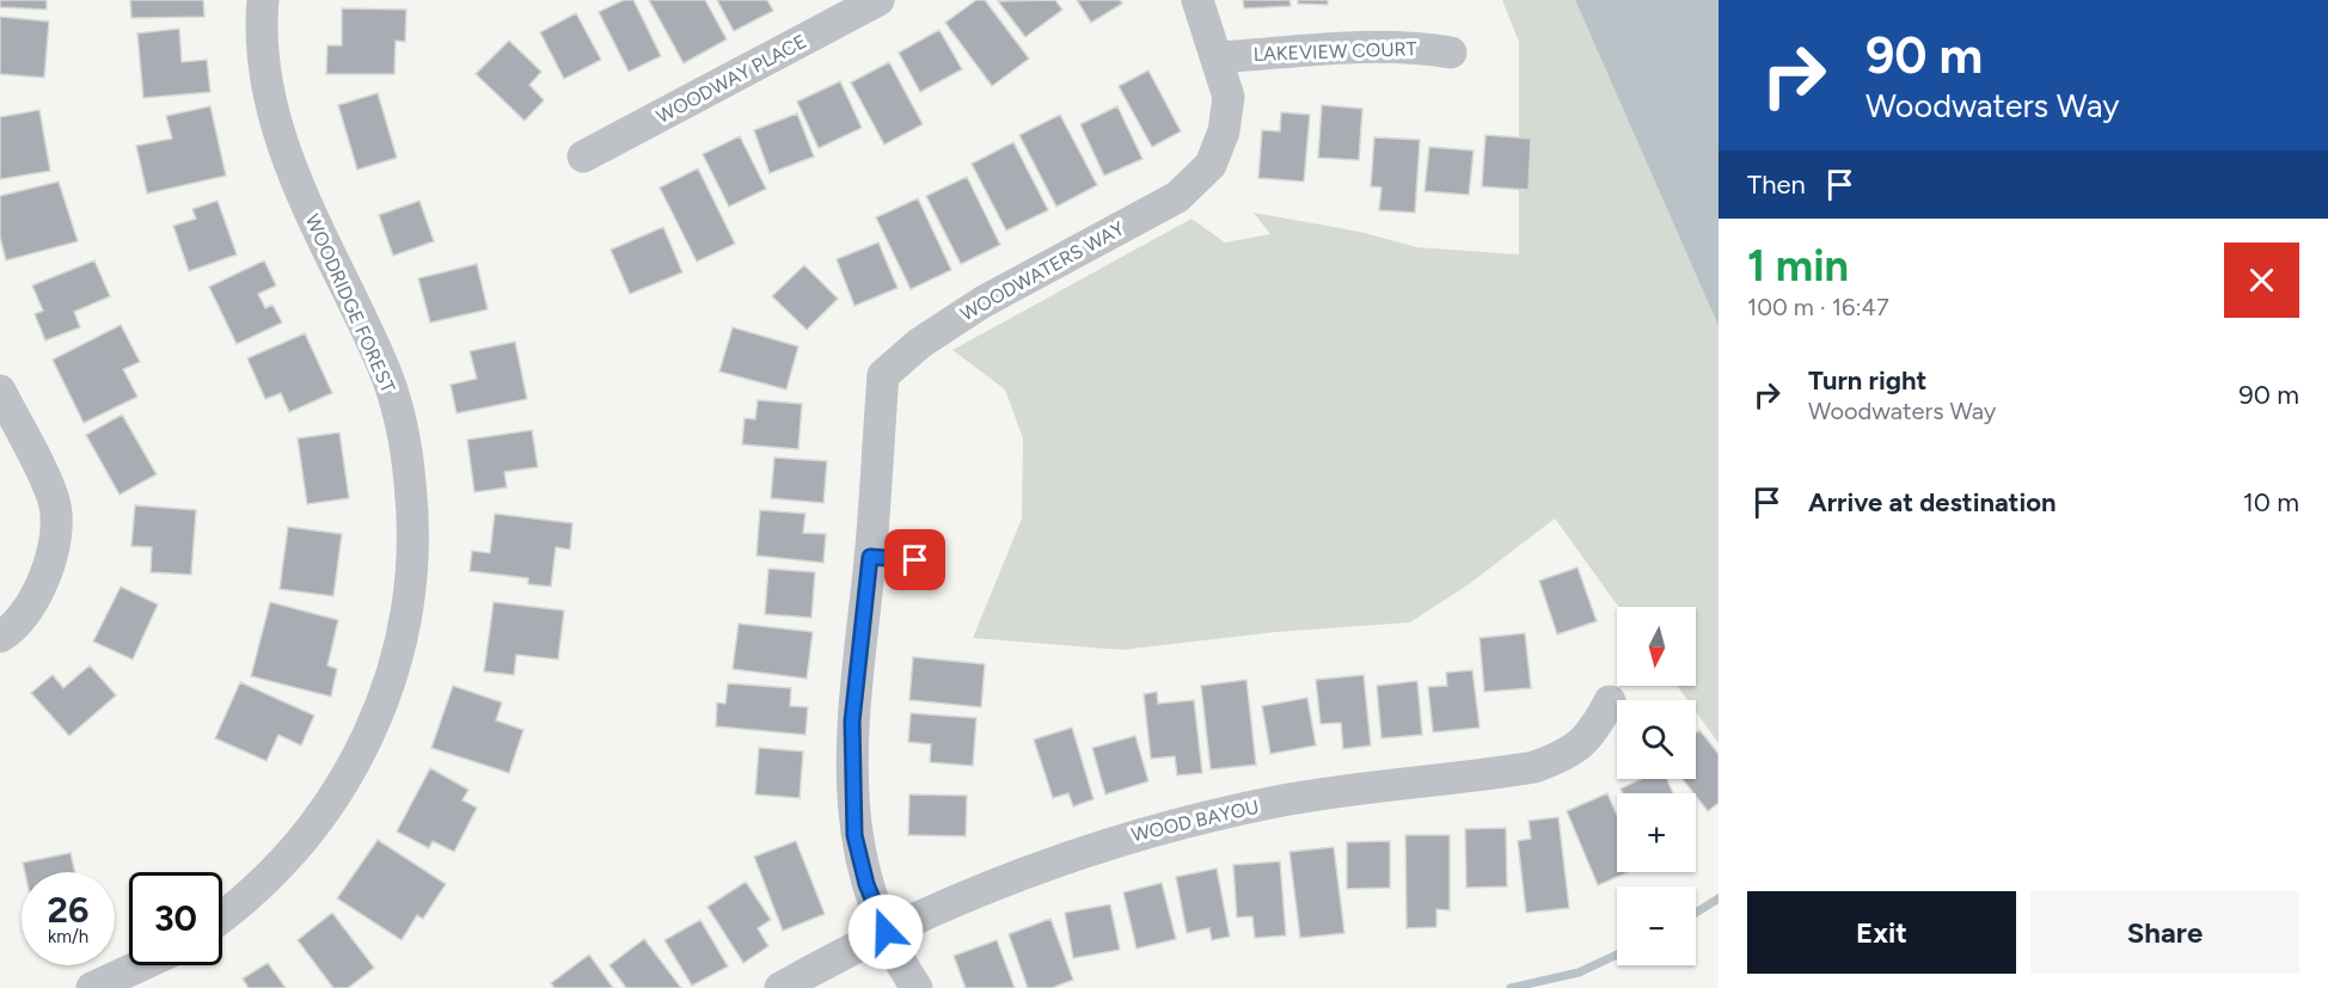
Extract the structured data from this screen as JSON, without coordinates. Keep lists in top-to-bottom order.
{
  "streets": {
    "street": [
      "LAKEVIEW COURT",
      "WOODWAY PLACE",
      "WOODWATERS WAY",
      "WOODRIDGE FOREST",
      "WOOD BAYOU"
    ]
  },
  "crossings": [
    ["LAKEVIEW COURT", "WOODWATERS WAY"],
    ["WOODWATERS WAY", "WOOD BAYOU"]
  ],
  "north": "bottom",
  "page": {
    "turn": ["90 m", "Woodwaters Way"],
    "then": "Then",
    "heading": ["1 min", "100 m · 16:47"],
    "list": [
      {
        "name": "Turn right",
        "note": "Woodwaters Way",
        "value": "90 m"
      },
      {
        "name": "Arrive at destination",
        "value": "10 m"
      }
    ],
    "map_buttons": ["+", "−"],
    "speed": "26 km/h",
    "limit": "30",
    "buttons": ["Exit", "Share"]
  }
}
